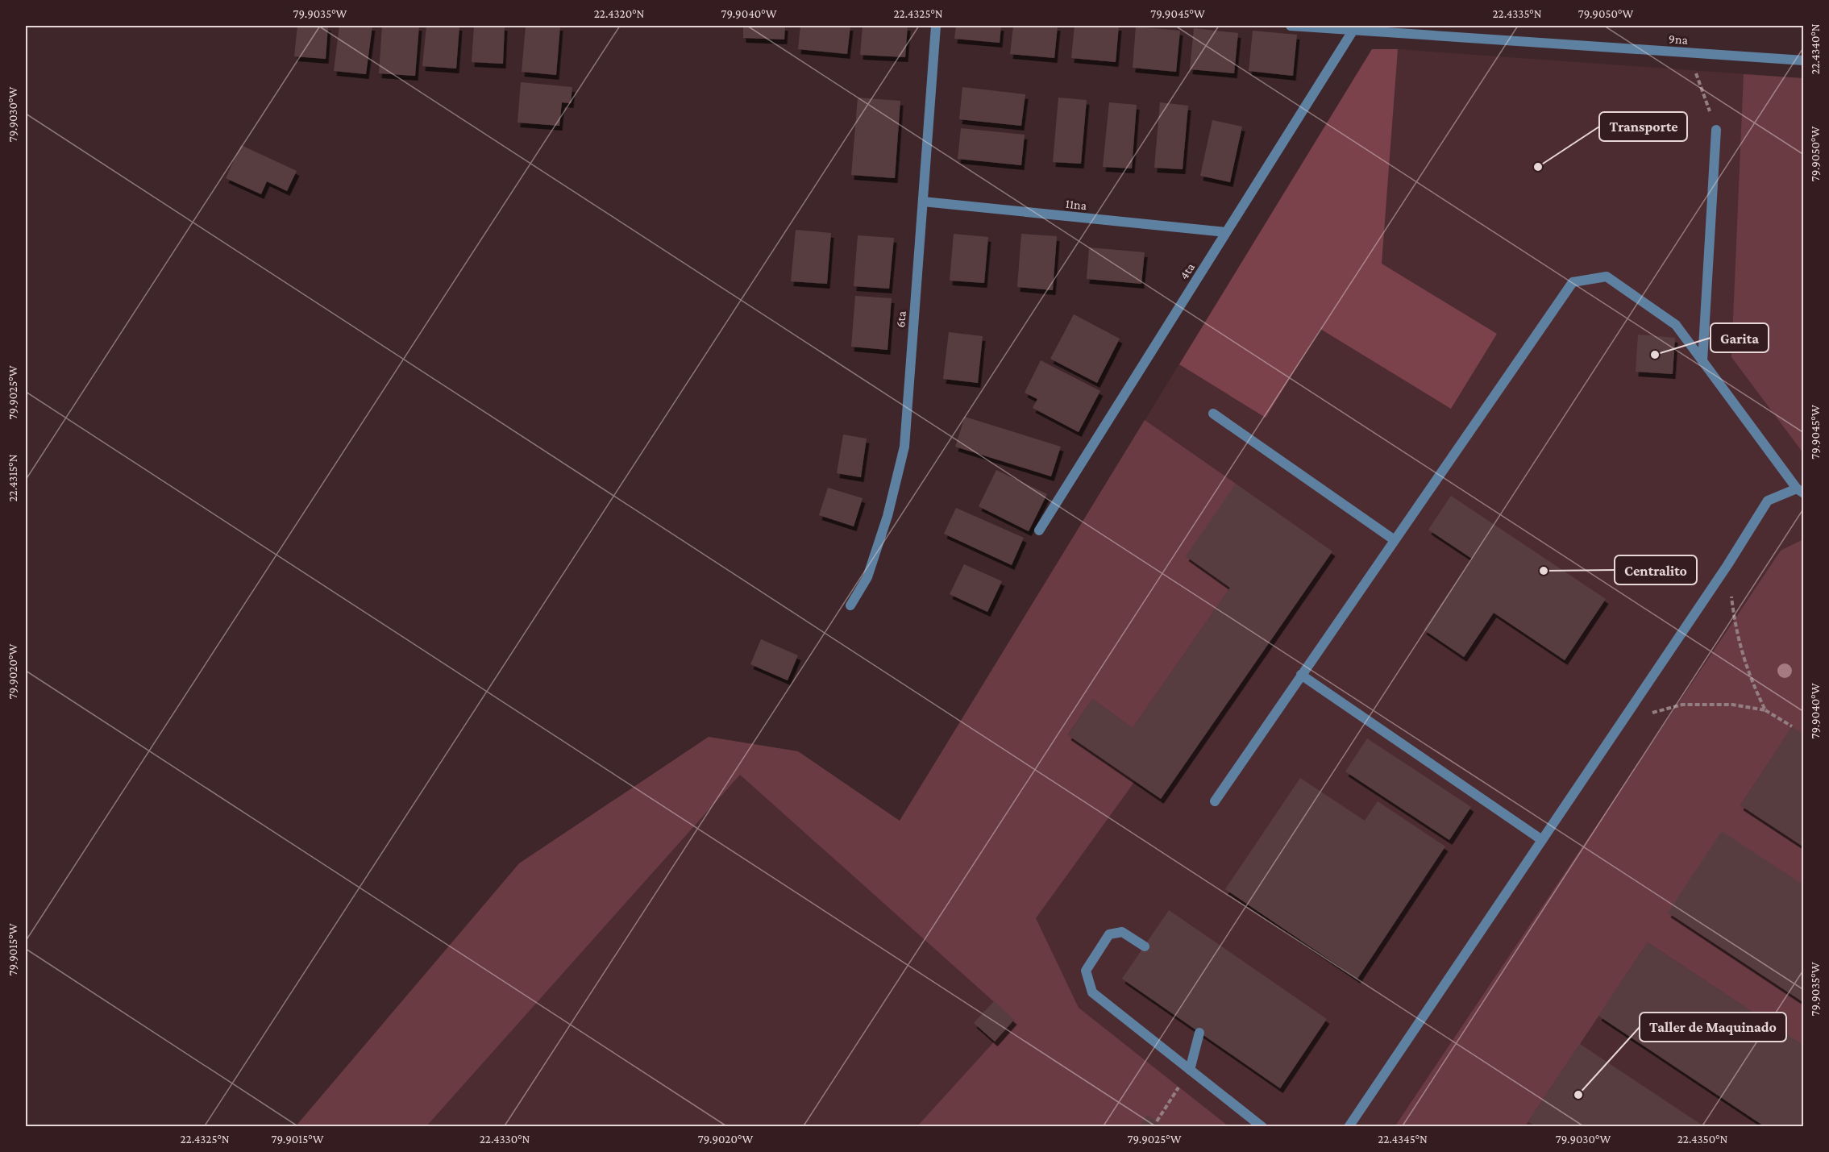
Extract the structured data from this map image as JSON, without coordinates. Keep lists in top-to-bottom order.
{
  "streets": {
    "street": [
      "9na",
      "11na",
      "4ta",
      "6ta"
    ]
  },
  "crossings": [
    ["9na", "4ta"],
    ["11na", "4ta"],
    ["11na", "6ta"]
  ],
  "places": [
    "Transporte",
    "Garita",
    "Centralito",
    "Taller de Maquinado"
  ],
  "coordinates": [
    "79.9035°W",
    "22.4320°N",
    "79.9040°W",
    "22.4325°N",
    "79.9045°W",
    "22.4335°N",
    "79.9050°W",
    "22.4340°N",
    "79.9030°W",
    "79.9025°W",
    "22.4315°N",
    "79.9020°W",
    "79.9015°W",
    "22.4330°N",
    "22.4345°N",
    "22.4350°N"
  ]
}
